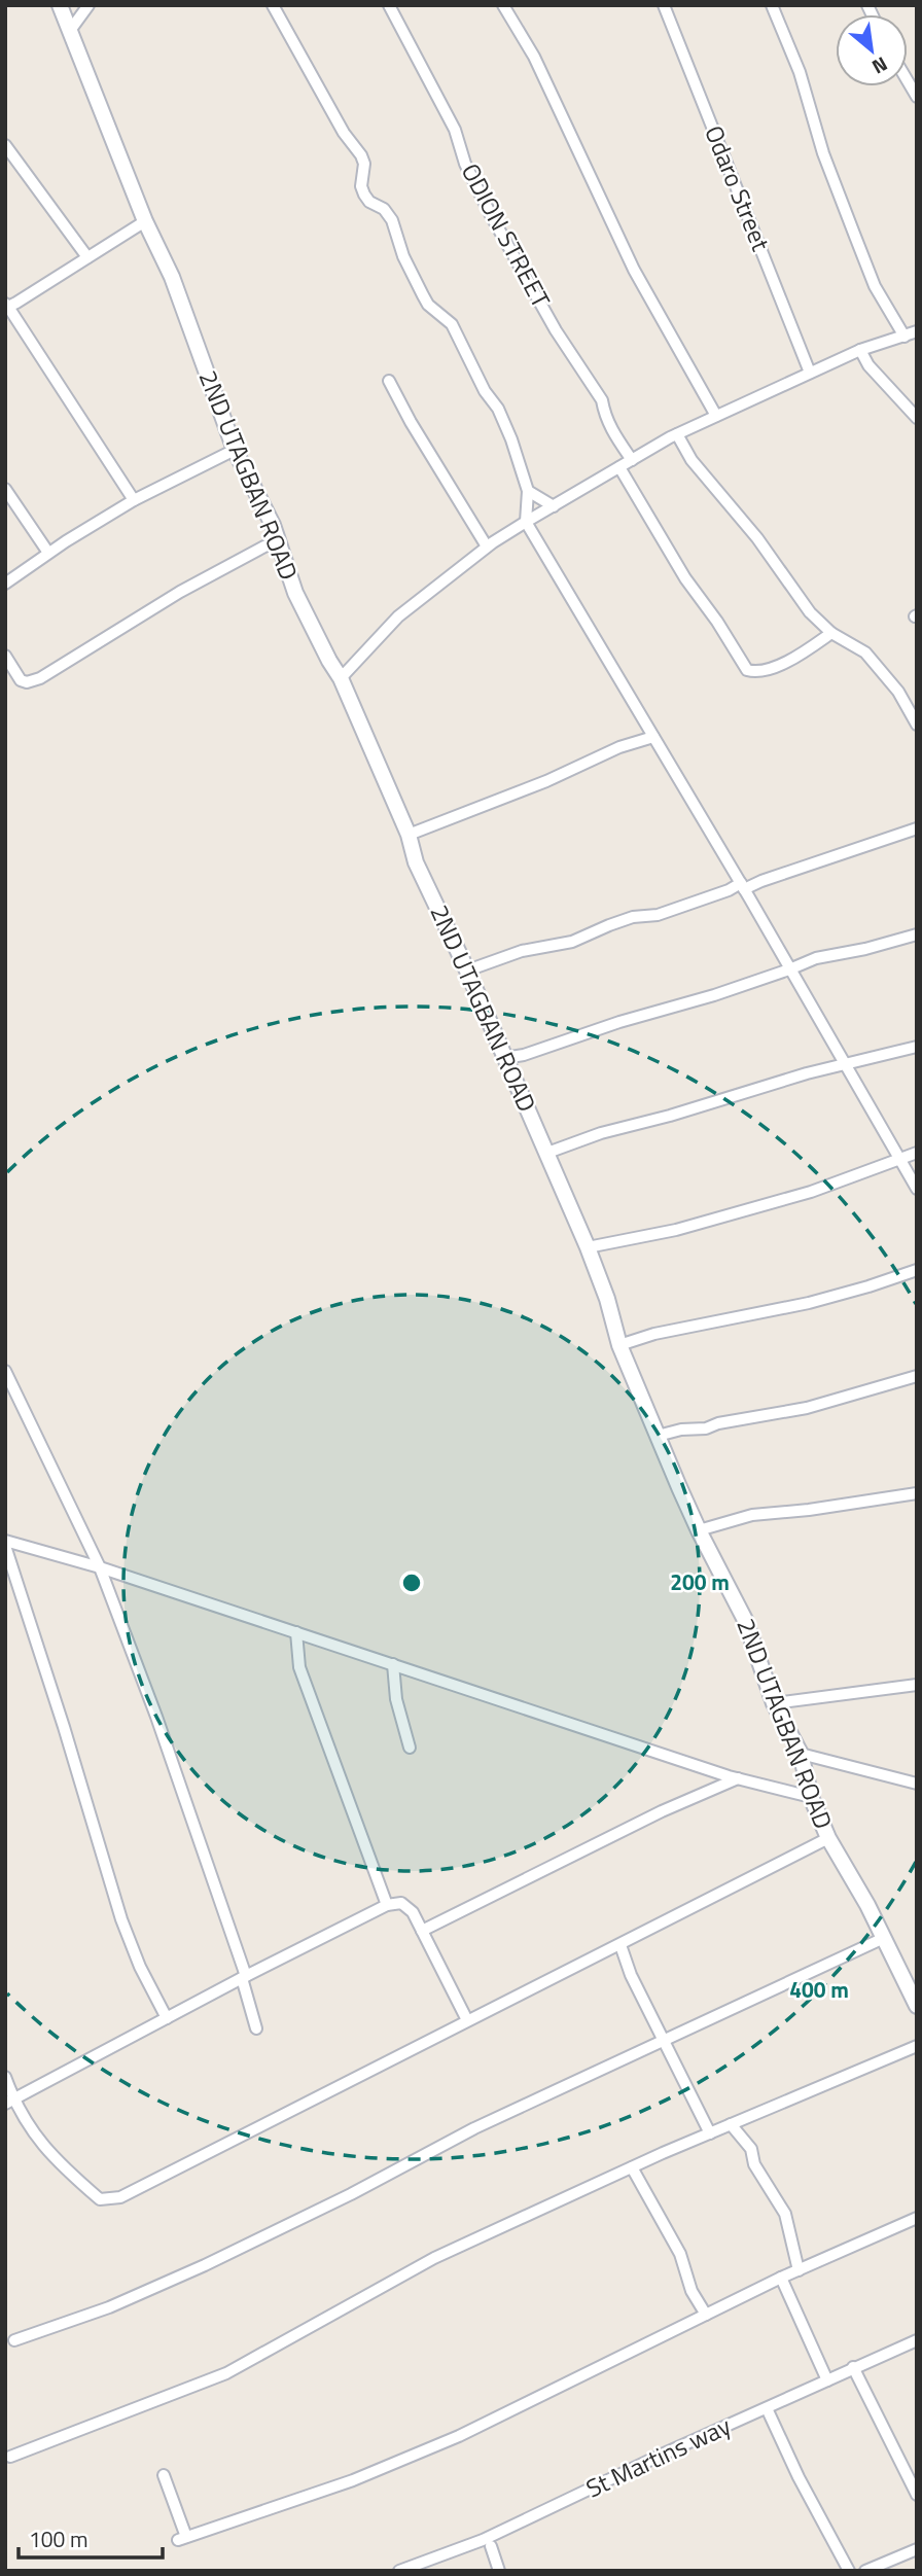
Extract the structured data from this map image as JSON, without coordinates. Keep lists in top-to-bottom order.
{
  "streets": {
    "street": [
      "Odaro Street",
      "ODION STREET",
      "2ND UTAGBAN ROAD",
      "St Martins way"
    ]
  },
  "scale_bar": "100 m",
  "north": "bottom right",
  "rings": ["200 m", "400 m"]
}
